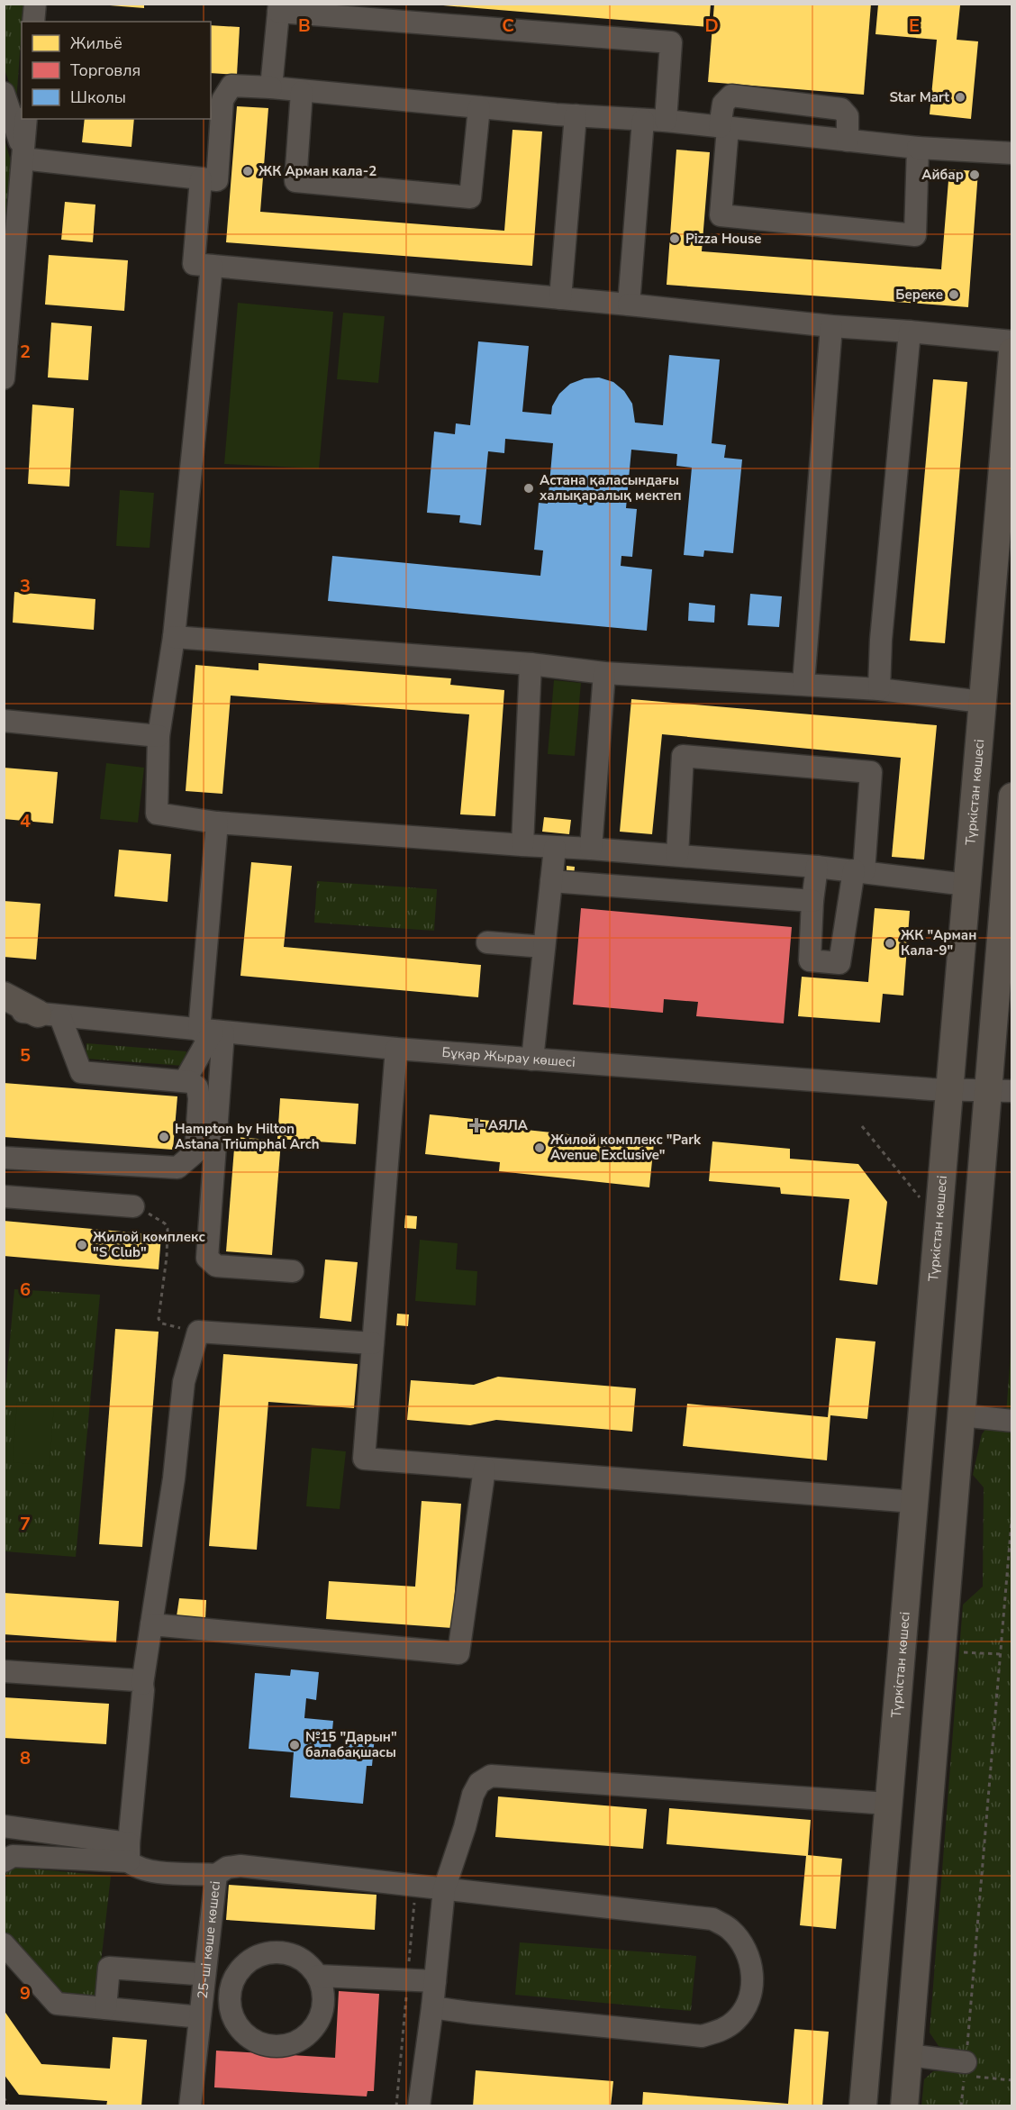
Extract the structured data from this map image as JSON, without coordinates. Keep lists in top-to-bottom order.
{
  "streets": {
    "main road": ["Түркістан көшесі"],
    "street": ["Бұқар Жырау көшесі", "25-ші көше көшесі"]
  },
  "crossings": [
    ["Түркістан көшесі", "Бұқар Жырау көшесі"]
  ],
  "places": {
    "other": [
      "Star Mart",
      "ЖК Арман кала-2",
      "Айбар",
      "Pizza House",
      "Береке",
      "Астана қаласындағы халықаралық мектеп",
      "ЖК \"Арман Кала-9\"",
      "Hampton by Hilton Astana Triumphal Arch",
      "Жилой комплекс \"Park Avenue Exclusive\"",
      "Жилой комплекс \"S Club\"",
      "№15 \"Дарын\" балабақшасы"
    ],
    "health": ["АЯЛА"]
  },
  "legend": ["Жильё", "Торговля", "Школы"],
  "grid": {
    "columns": [
      "B",
      "C",
      "D",
      "E"
    ],
    "rows": [
      "2",
      "3",
      "4",
      "5",
      "6",
      "7",
      "8",
      "9"
    ]
  }
}
